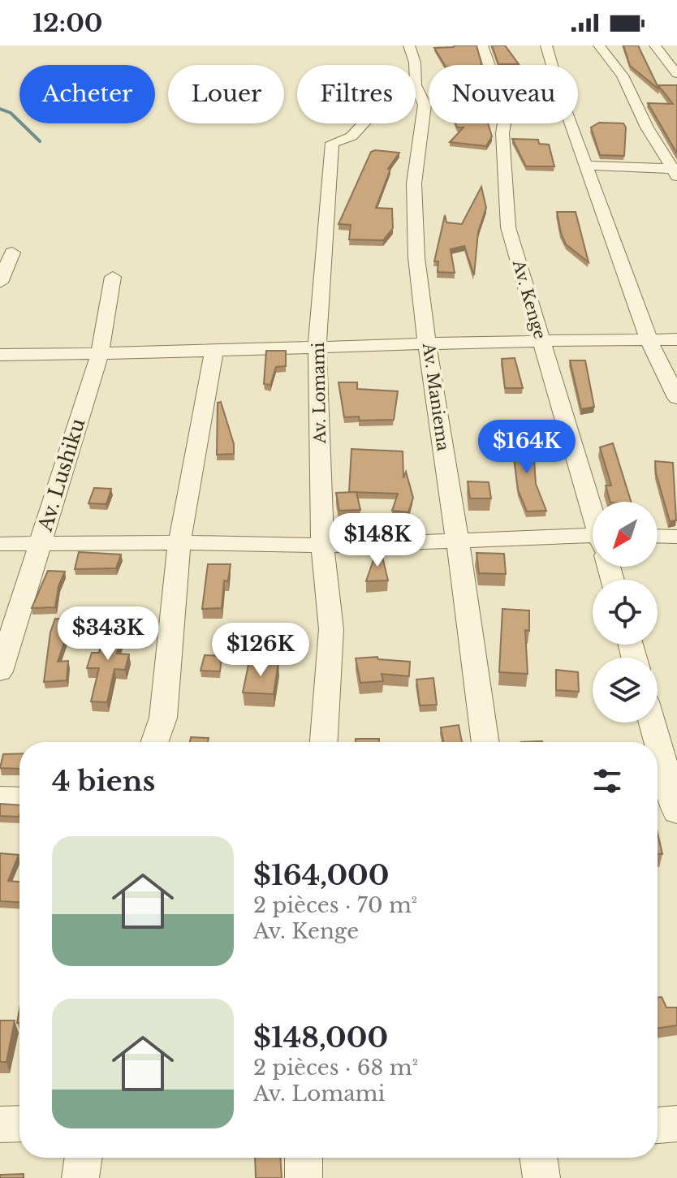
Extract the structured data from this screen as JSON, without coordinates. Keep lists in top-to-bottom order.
{
  "streets": {
    "street": [
      "Av. Kenge",
      "Av. Lomami",
      "Av. Maniema",
      "Av. Lushiku"
    ]
  },
  "north": "bottom left",
  "page": {
    "status": "12:00",
    "chip": [
      "Acheter",
      "Louer",
      "Filtres",
      "Nouveau"
    ],
    "price": [
      "$164K",
      "$148K",
      "$343K",
      "$126K"
    ],
    "heading": "4 biens",
    "list": [
      {
        "name": "$164,000",
        "note": "2 pièces · 70 m² · Av. Kenge"
      },
      {
        "name": "$148,000",
        "note": "2 pièces · 68 m² · Av. Lomami"
      }
    ]
  }
}
